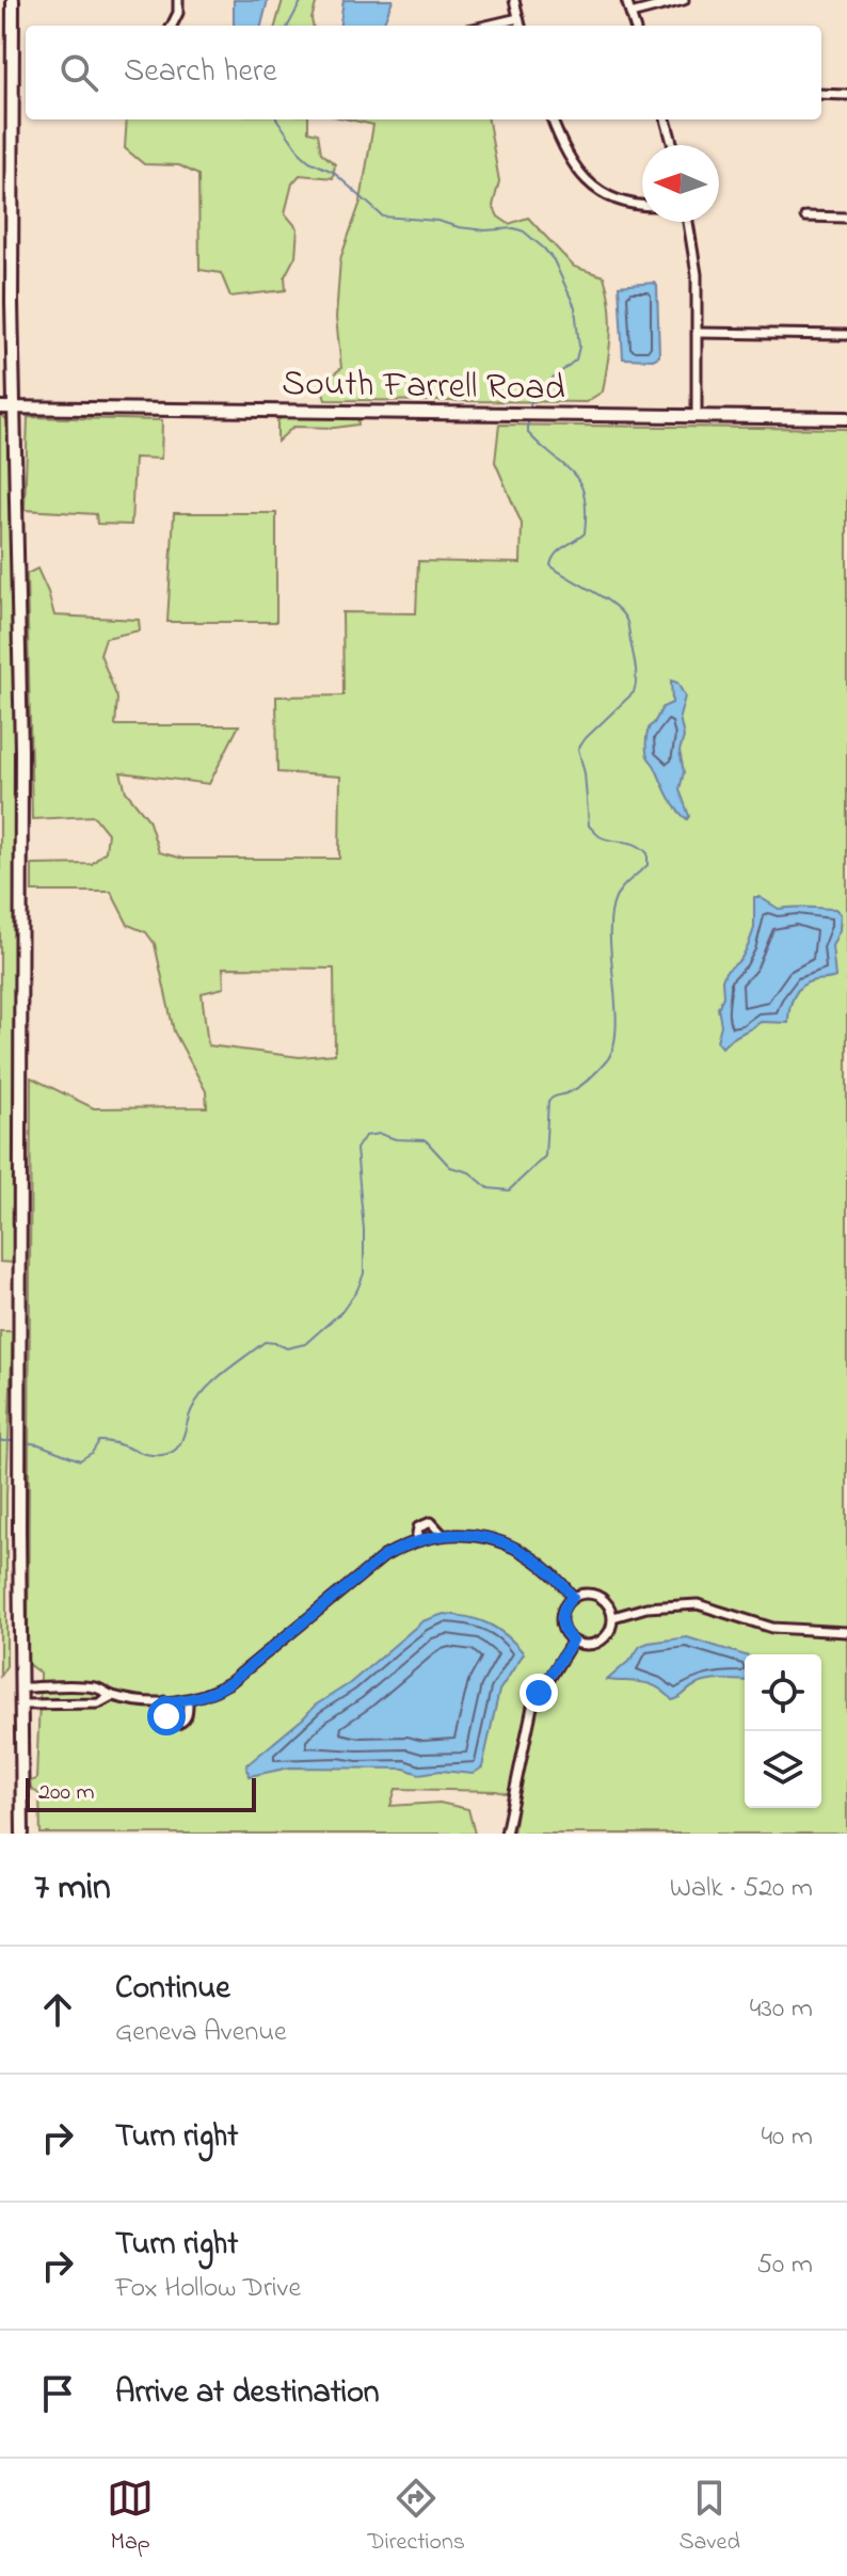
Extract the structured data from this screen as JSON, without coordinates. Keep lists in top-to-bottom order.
{
  "streets": {
    "street": ["South Farrell Road"]
  },
  "scale_bar": "200 m",
  "north": "left",
  "page": {
    "search": "Search here",
    "scale": "200 m",
    "heading": ["7 min", "Walk · 520 m"],
    "list": [
      ["Continue", "Geneva Avenue", "430 m"],
      ["Turn right", "40 m"],
      ["Turn right", "Fox Hollow Drive", "50 m"],
      "Arrive at destination"
    ],
    "nav": ["Map", "Directions", "Saved"]
  }
}
